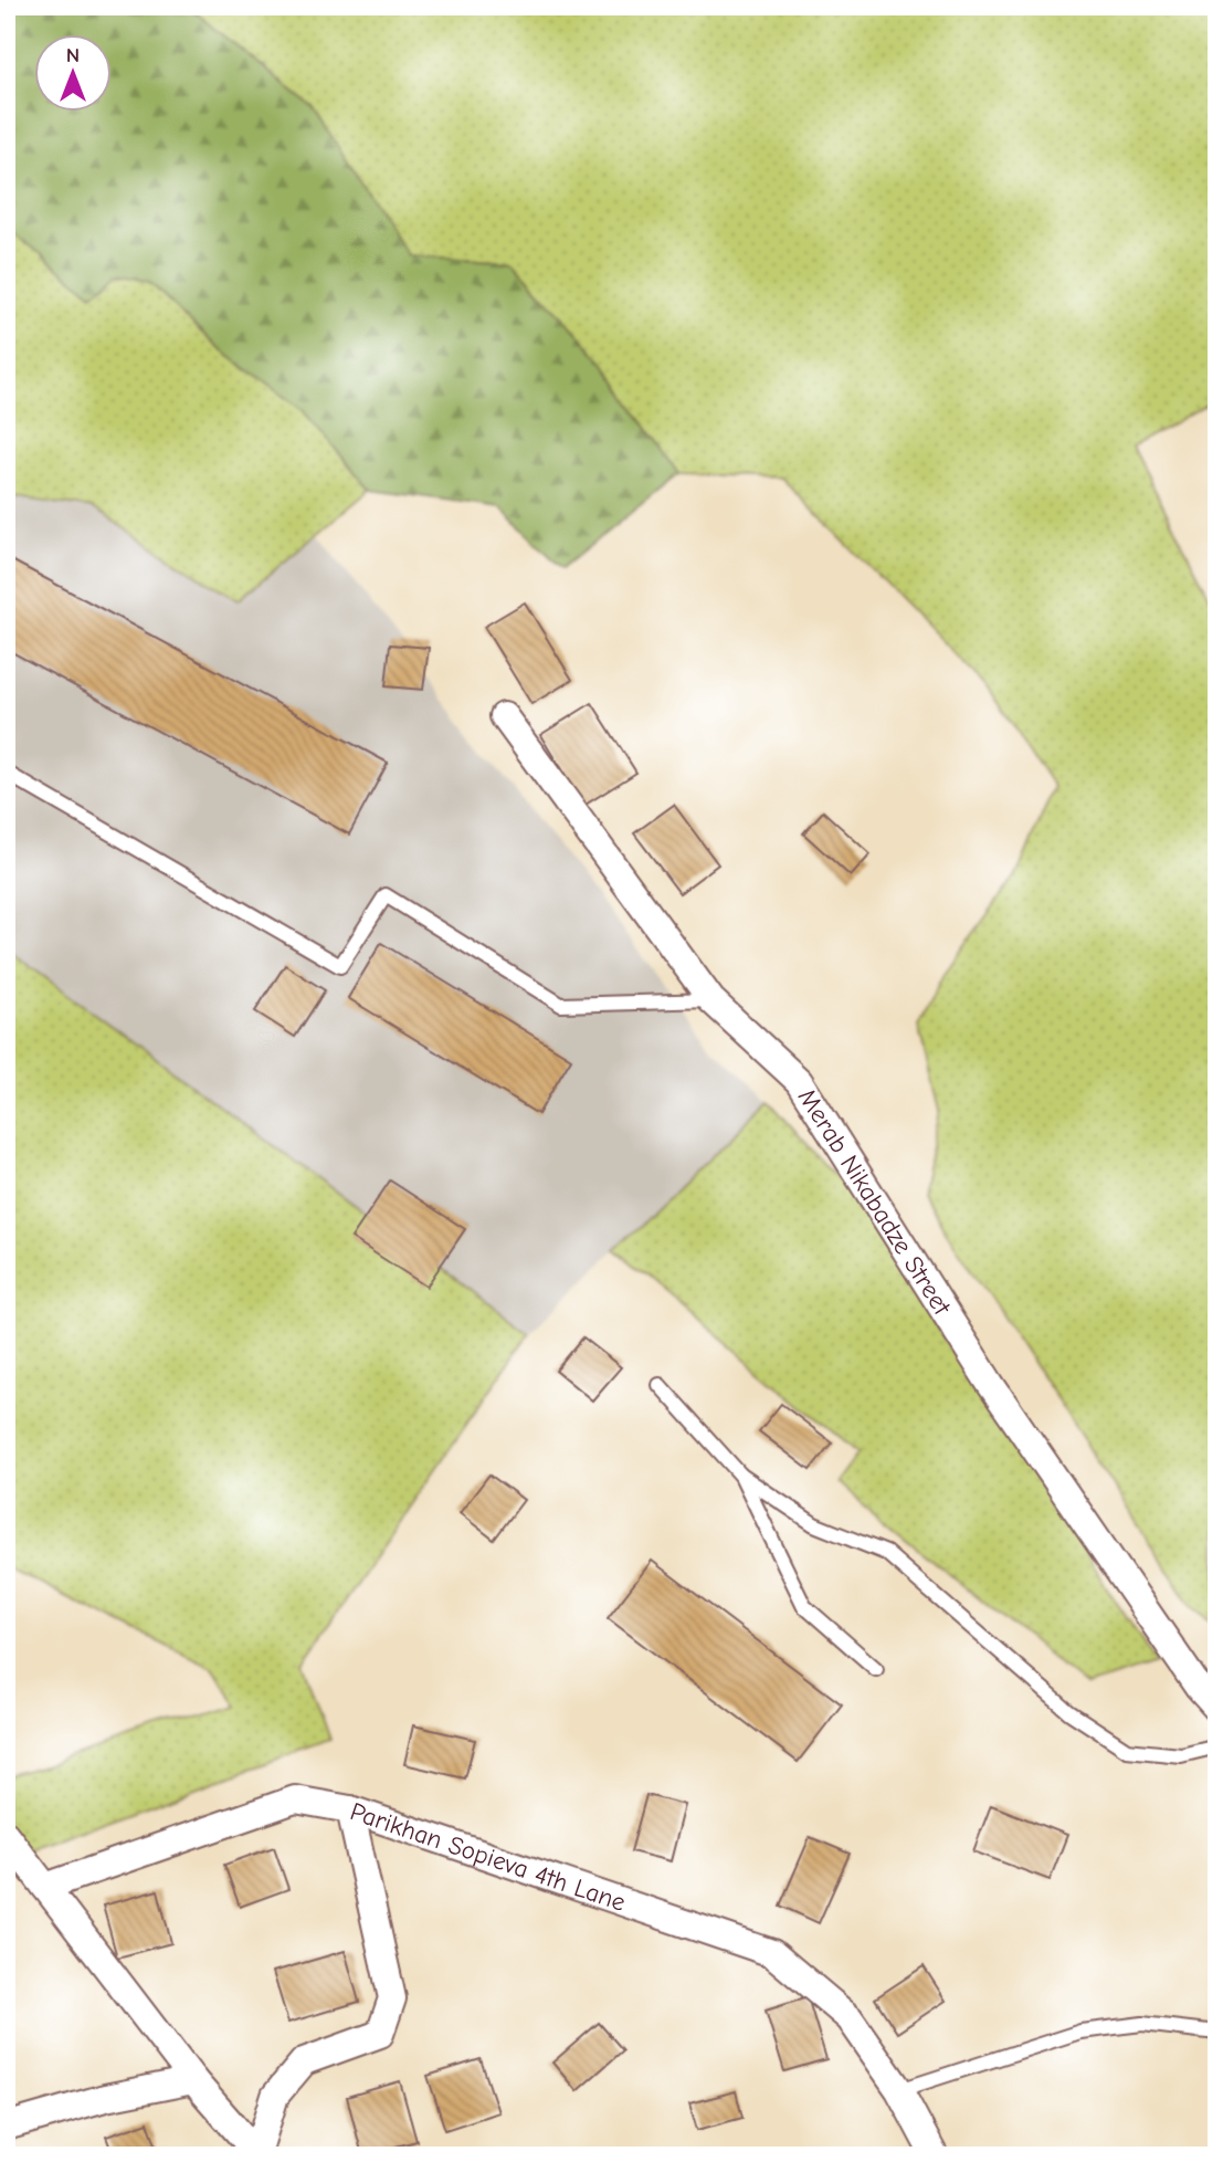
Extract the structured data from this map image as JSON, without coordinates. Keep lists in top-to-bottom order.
{
  "streets": {
    "street": ["Merab Nikabadze Street", "Parikhan Sopieva 4th Lane"]
  },
  "north": "top"
}
